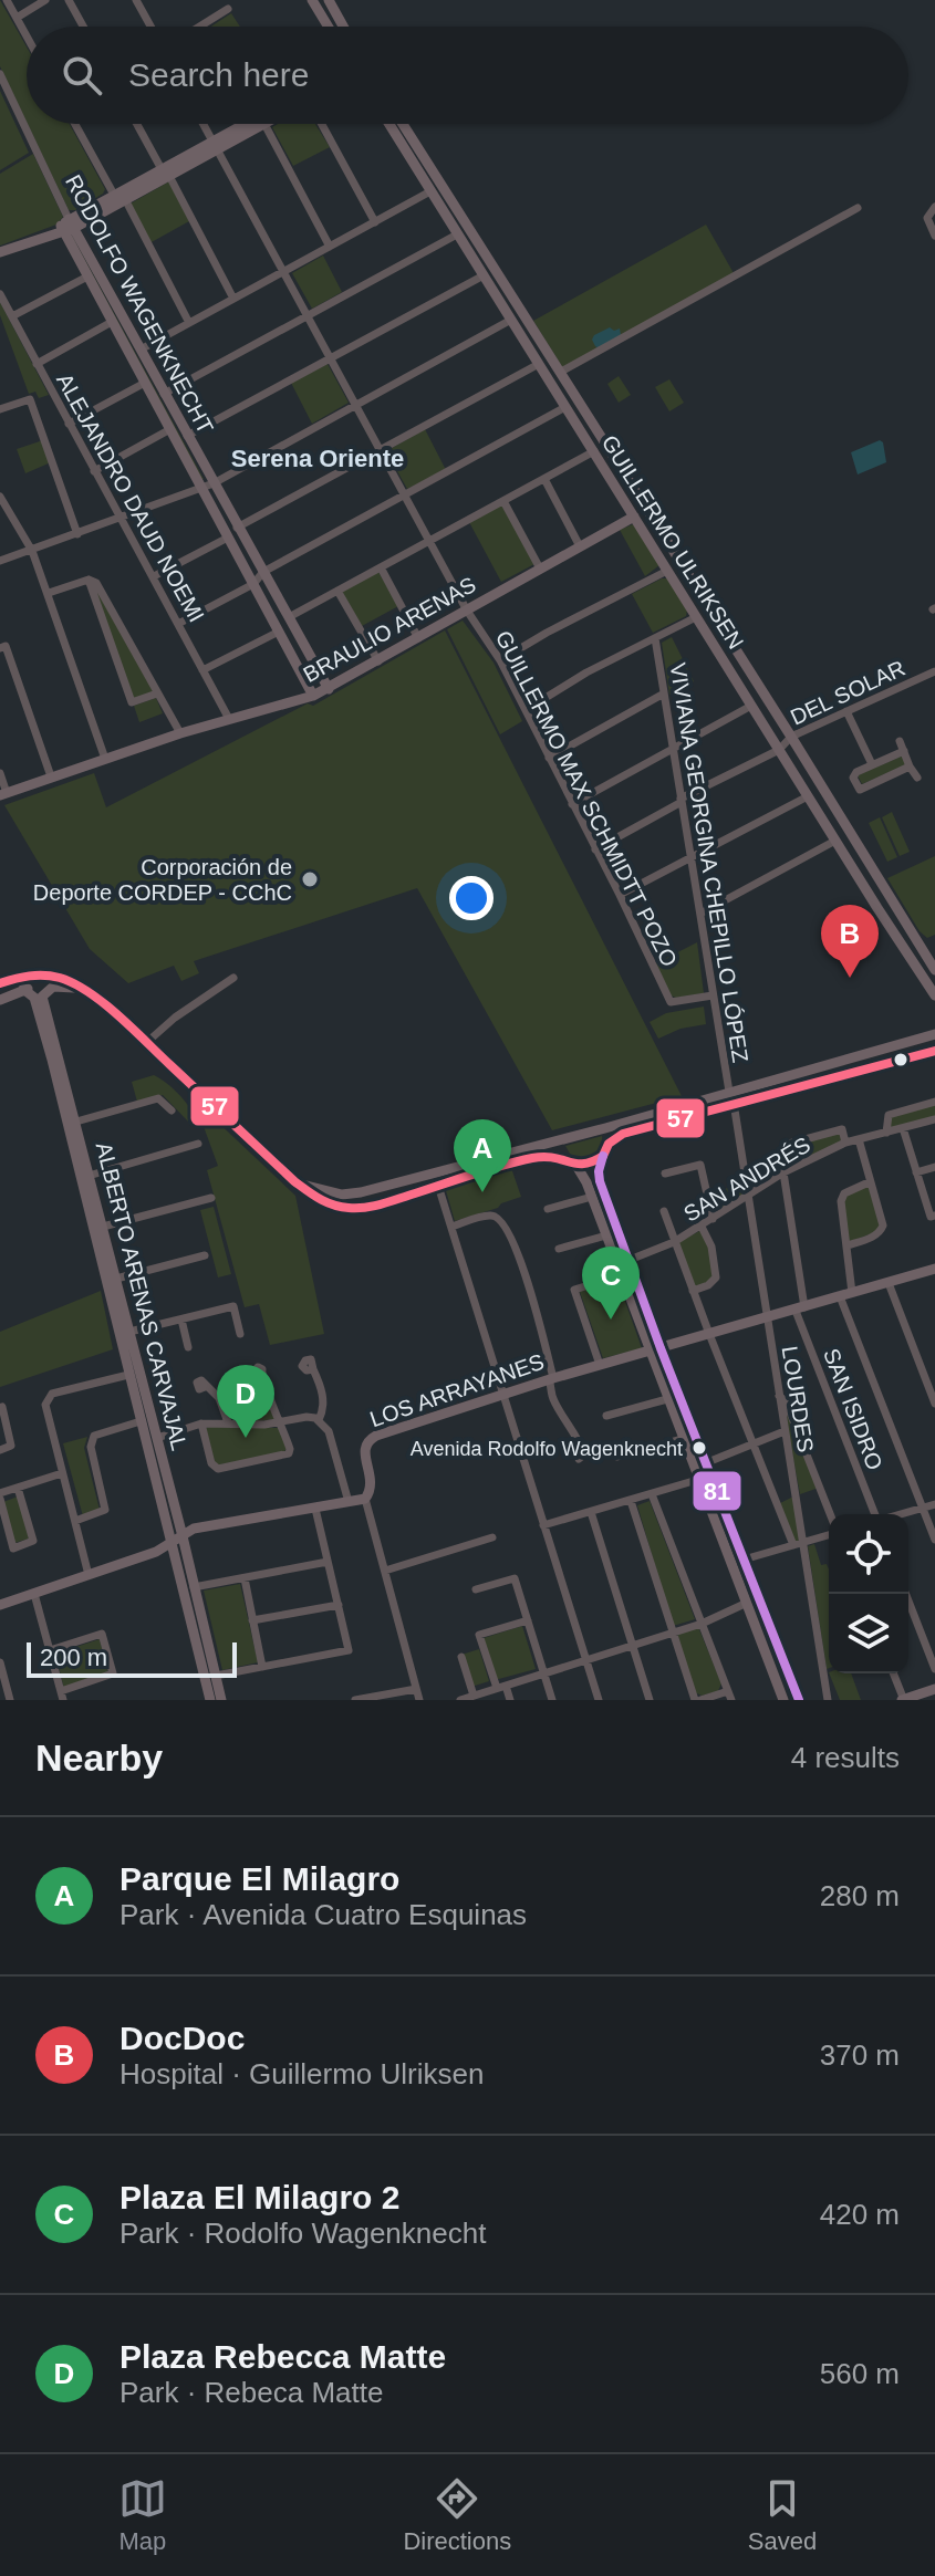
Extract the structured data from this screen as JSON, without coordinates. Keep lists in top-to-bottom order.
{
  "streets": {
    "street": [
      "RODOLFO WAGENKNECHT",
      "ALEJANDRO DAUD NOEMI",
      "GUILLERMO ULRIKSEN",
      "BRAULIO ARENAS",
      "DEL SOLAR",
      "GUILLERMO MAX SCHMIDTT POZO",
      "VIVIANA GEORGINA CHEPILLO LÓPEZ",
      "SAN ANDRÉS",
      "ALBERTO ARENAS CARVAJAL",
      "LOS ARRAYANES",
      "LOURDES",
      "SAN ISIDRO"
    ]
  },
  "crossings": [
    ["RODOLFO WAGENKNECHT", "BRAULIO ARENAS"],
    ["ALEJANDRO DAUD NOEMI", "BRAULIO ARENAS"],
    ["GUILLERMO ULRIKSEN", "BRAULIO ARENAS"],
    ["GUILLERMO ULRIKSEN", "DEL SOLAR"],
    ["BRAULIO ARENAS", "GUILLERMO MAX SCHMIDTT POZO"],
    ["GUILLERMO MAX SCHMIDTT POZO", "VIVIANA GEORGINA CHEPILLO LÓPEZ"],
    ["VIVIANA GEORGINA CHEPILLO LÓPEZ", "LOURDES"],
    ["SAN ANDRÉS", "LOURDES"],
    ["SAN ANDRÉS", "SAN ISIDRO"],
    ["LOS ARRAYANES", "LOURDES"],
    ["LOS ARRAYANES", "SAN ISIDRO"]
  ],
  "districts": ["Serena Oriente"],
  "places": ["Corporación de Deporte CORDEP - CChC", "Avenida Rodolfo Wagenknecht"],
  "lines": ["transit line 57", "transit line 81"],
  "scale_bar": "200 m",
  "page": {
    "search": "Search here",
    "pins": [
      "B",
      "A",
      "C",
      "D"
    ],
    "scale": "200 m",
    "heading": ["Nearby", "4 results"],
    "list": [
      {
        "mark": "A",
        "name": "Parque El Milagro",
        "note": "Park · Avenida Cuatro Esquinas",
        "value": "280 m"
      },
      {
        "mark": "B",
        "name": "DocDoc",
        "note": "Hospital · Guillermo Ulriksen",
        "value": "370 m"
      },
      {
        "mark": "C",
        "name": "Plaza El Milagro 2",
        "note": "Park · Rodolfo Wagenknecht",
        "value": "420 m"
      },
      {
        "mark": "D",
        "name": "Plaza Rebecca Matte",
        "note": "Park · Rebeca Matte",
        "value": "560 m"
      }
    ],
    "nav": ["Map", "Directions", "Saved"]
  }
}
